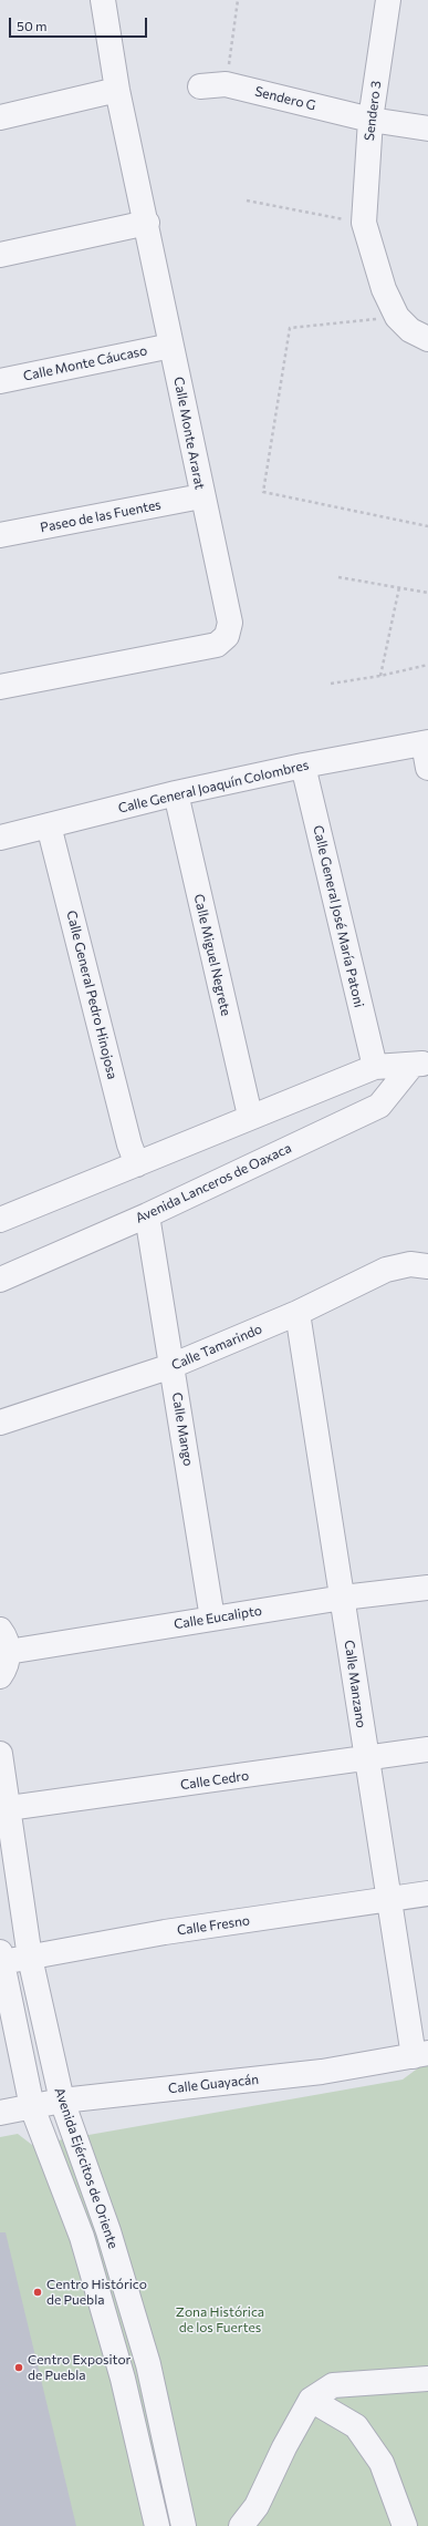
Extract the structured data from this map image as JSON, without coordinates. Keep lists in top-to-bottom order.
{
  "streets": {
    "street": [
      "Sendero G",
      "Sendero 3",
      "Calle Monte Cáucaso",
      "Calle Monte Ararat",
      "Paseo de las Fuentes",
      "Calle General Joaquín Colombres",
      "Calle General José María Patoni",
      "Calle Miguel Negrete",
      "Calle General Pedro Hinojosa",
      "Avenida Lanceros de Oaxaca",
      "Calle Tamarindo",
      "Calle Mango",
      "Calle Eucalipto",
      "Calle Manzano",
      "Calle Cedro",
      "Calle Fresno",
      "Calle Guayacán",
      "Avenida Ejércitos de Oriente"
    ]
  },
  "crossings": [
    ["Sendero G", "Sendero 3"],
    ["Calle Monte Cáucaso", "Calle Monte Ararat"],
    ["Calle Monte Ararat", "Paseo de las Fuentes"],
    ["Calle General Joaquín Colombres", "Calle General José María Patoni"],
    ["Calle General Joaquín Colombres", "Calle Miguel Negrete"],
    ["Calle General Joaquín Colombres", "Calle General Pedro Hinojosa"],
    ["Calle General José María Patoni", "Avenida Lanceros de Oaxaca"],
    ["Calle Miguel Negrete", "Avenida Lanceros de Oaxaca"],
    ["Calle General Pedro Hinojosa", "Avenida Lanceros de Oaxaca"],
    ["Avenida Lanceros de Oaxaca", "Calle Mango"],
    ["Calle Tamarindo", "Calle Mango"],
    ["Calle Tamarindo", "Calle Manzano"],
    ["Calle Mango", "Calle Eucalipto"],
    ["Calle Eucalipto", "Calle Manzano"],
    ["Calle Manzano", "Calle Cedro"],
    ["Calle Manzano", "Calle Fresno"],
    ["Calle Manzano", "Calle Guayacán"],
    ["Calle Cedro", "Avenida Ejércitos de Oriente"],
    ["Calle Fresno", "Avenida Ejércitos de Oriente"],
    ["Calle Guayacán", "Avenida Ejércitos de Oriente"]
  ],
  "parks": ["Zona Histórica de los Fuertes"],
  "places": ["Centro Histórico de Puebla", "Centro Expositor de Puebla"],
  "scale_bar": "50 m"
}
